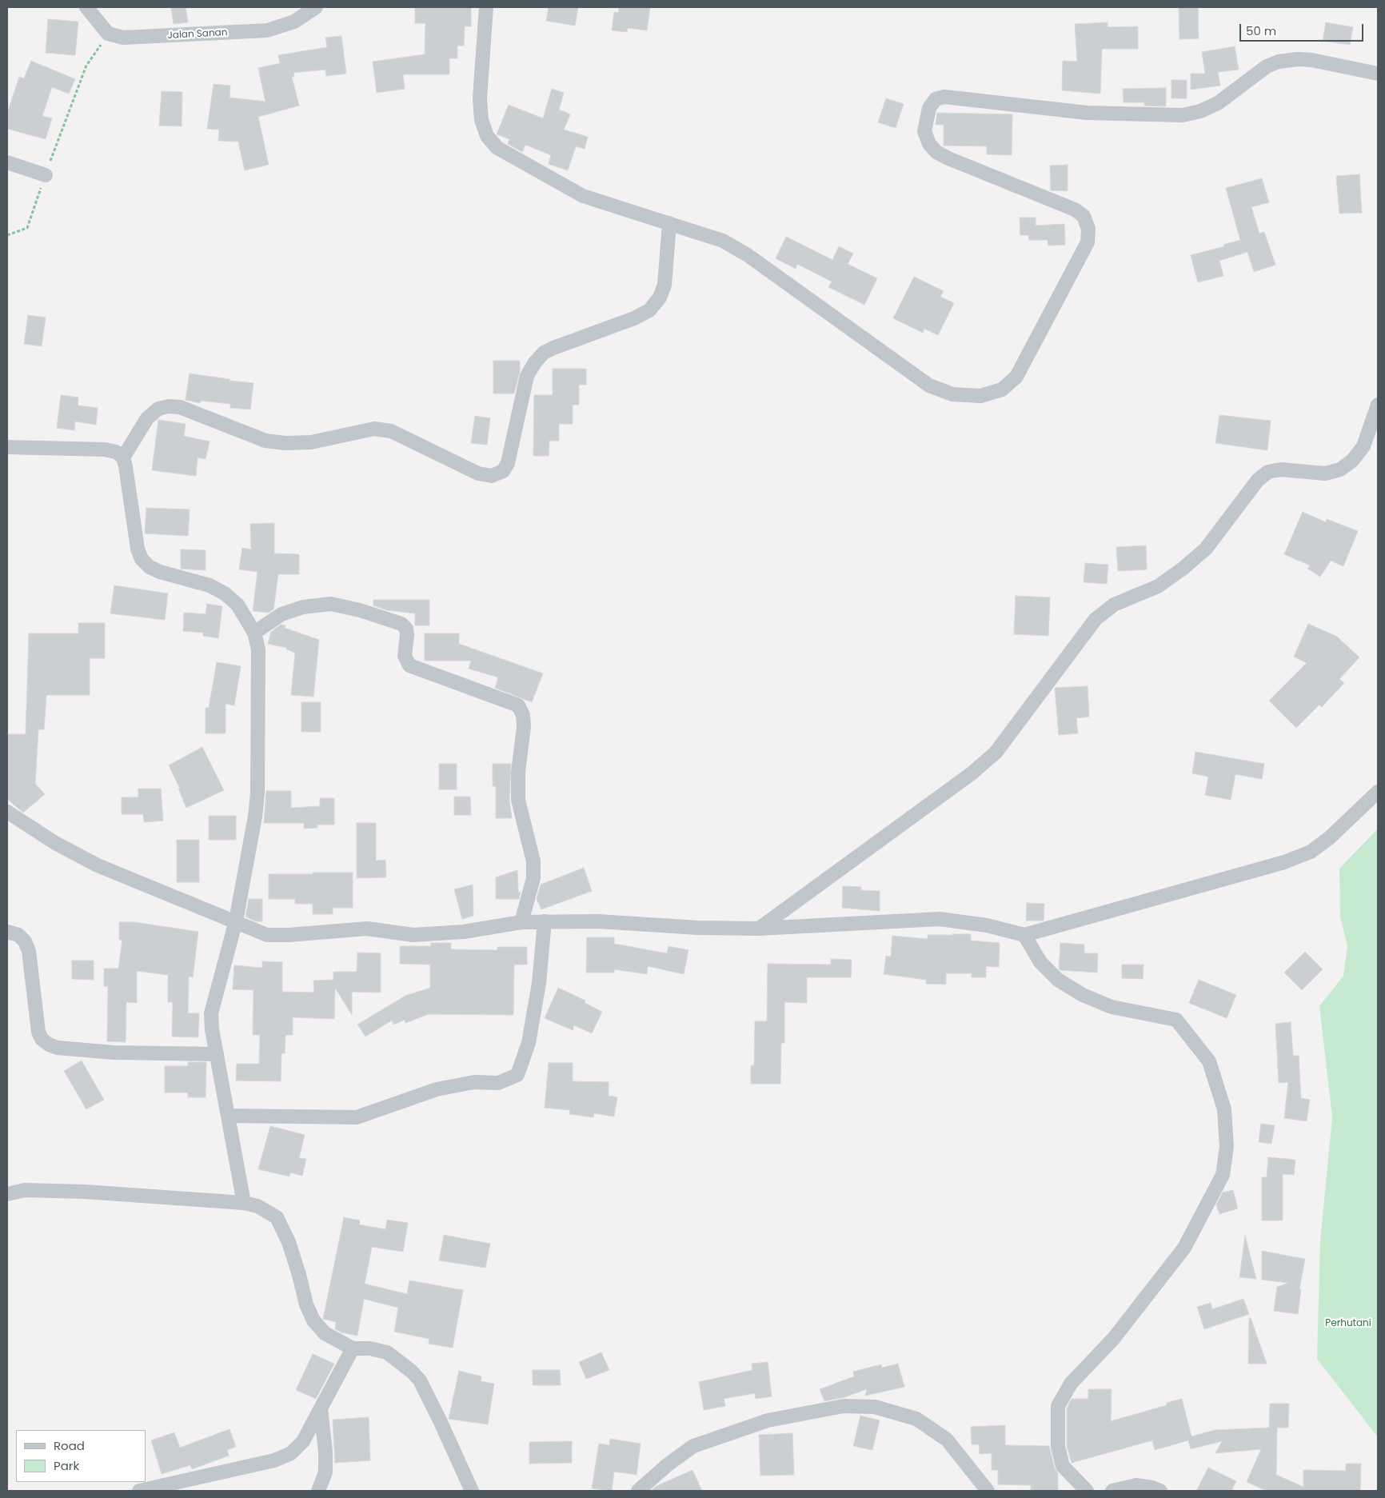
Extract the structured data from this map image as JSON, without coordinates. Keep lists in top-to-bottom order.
{
  "streets": {
    "street": ["Jalan Sanan"]
  },
  "parks": ["Perhutani"],
  "legend": ["Road", "Park"],
  "scale_bar": "50 m"
}
